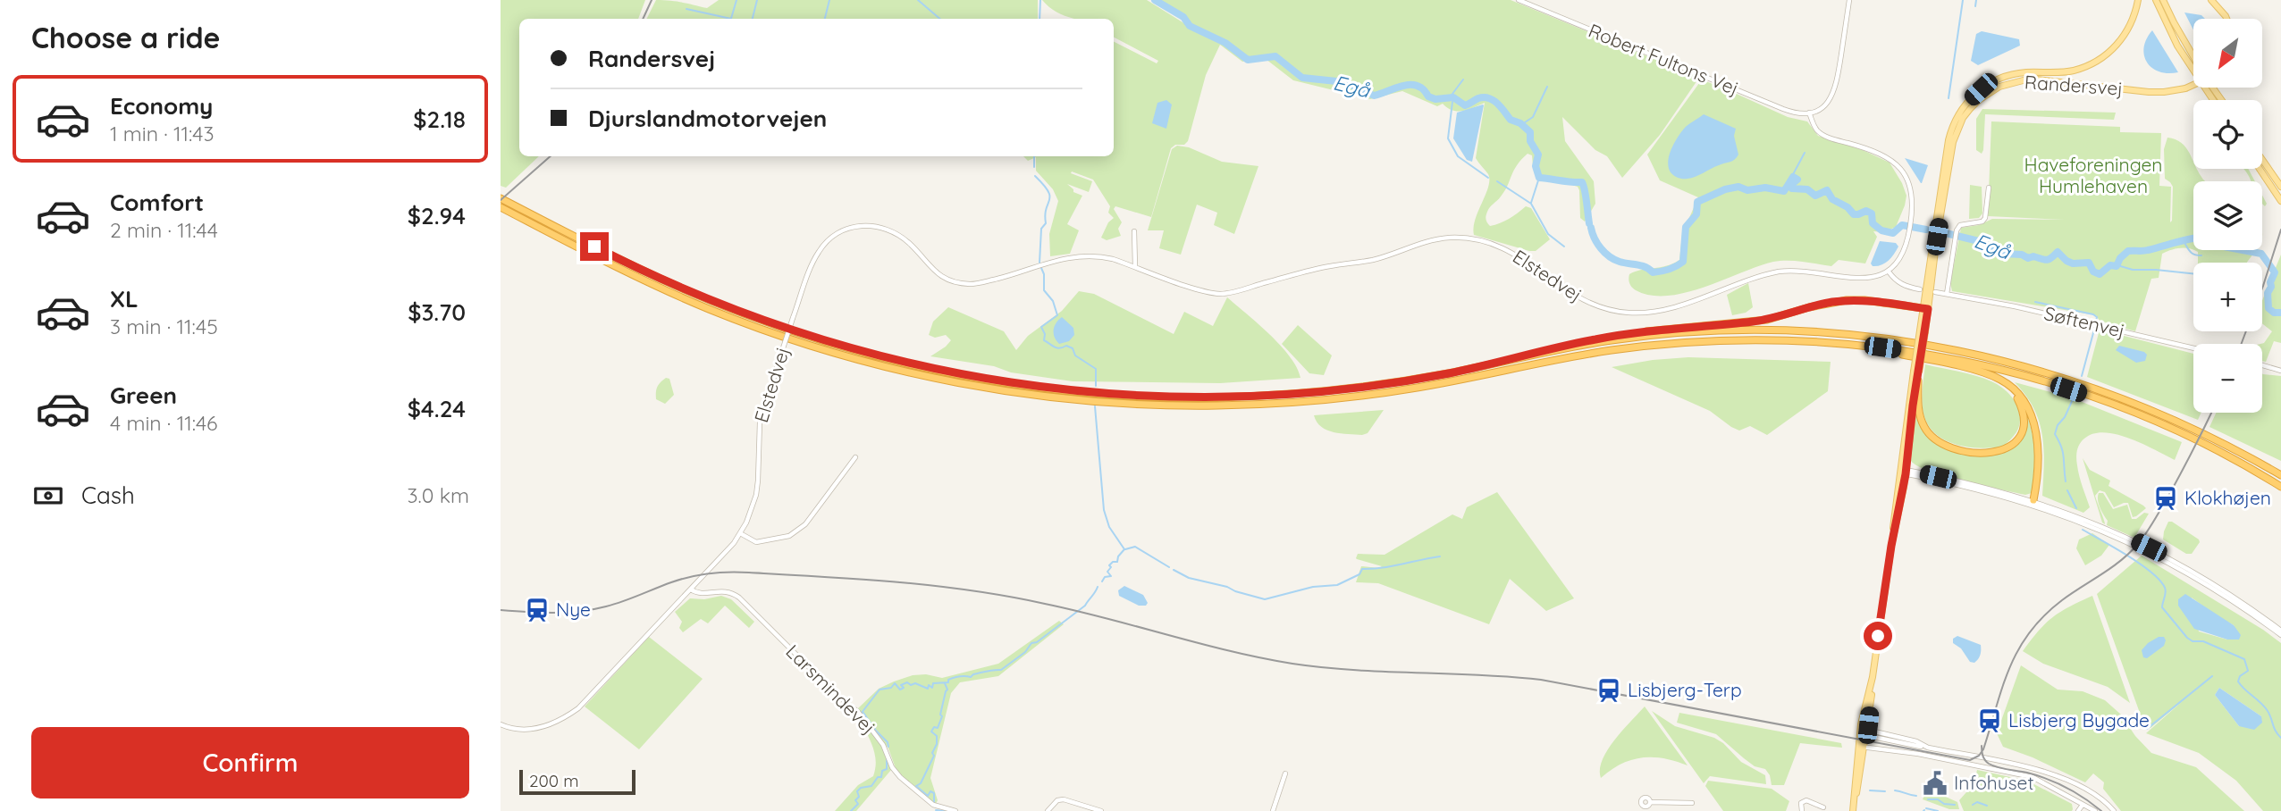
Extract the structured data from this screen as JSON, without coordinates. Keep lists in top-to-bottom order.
{
  "streets": {
    "main road": ["Randersvej"],
    "street": [
      "Robert Fultons Vej",
      "Elstedvej",
      "Søftenvej",
      "Larsmindevej"
    ]
  },
  "crossings": [
    ["Elstedvej", "Larsmindevej"]
  ],
  "water": ["Egå"],
  "parks": ["Haveforeningen Humlehaven"],
  "places": {
    "station": [
      "Klokhøjen",
      "Nye",
      "Lisbjerg-Terp",
      "Lisbjerg Bygade"
    ],
    "public building": ["Infohuset"]
  },
  "scale_bar": "200 m",
  "north": "bottom left",
  "page": {
    "heading": "Choose a ride",
    "map_buttons": ["+", "−"],
    "banner": ["Randersvej", "Djurslandmotorvejen"],
    "list": [
      {
        "name": "Economy",
        "note": "1 min · 11:43",
        "value": "$2.18"
      },
      {
        "name": "Comfort",
        "note": "2 min · 11:44",
        "value": "$2.94"
      },
      {
        "name": "XL",
        "note": "3 min · 11:45",
        "value": "$3.70"
      },
      {
        "name": "Green",
        "note": "4 min · 11:46",
        "value": "$4.24"
      }
    ],
    "pay": ["Cash", "3.0 km"],
    "buttons": "Confirm",
    "scale": "200 m"
  }
}
